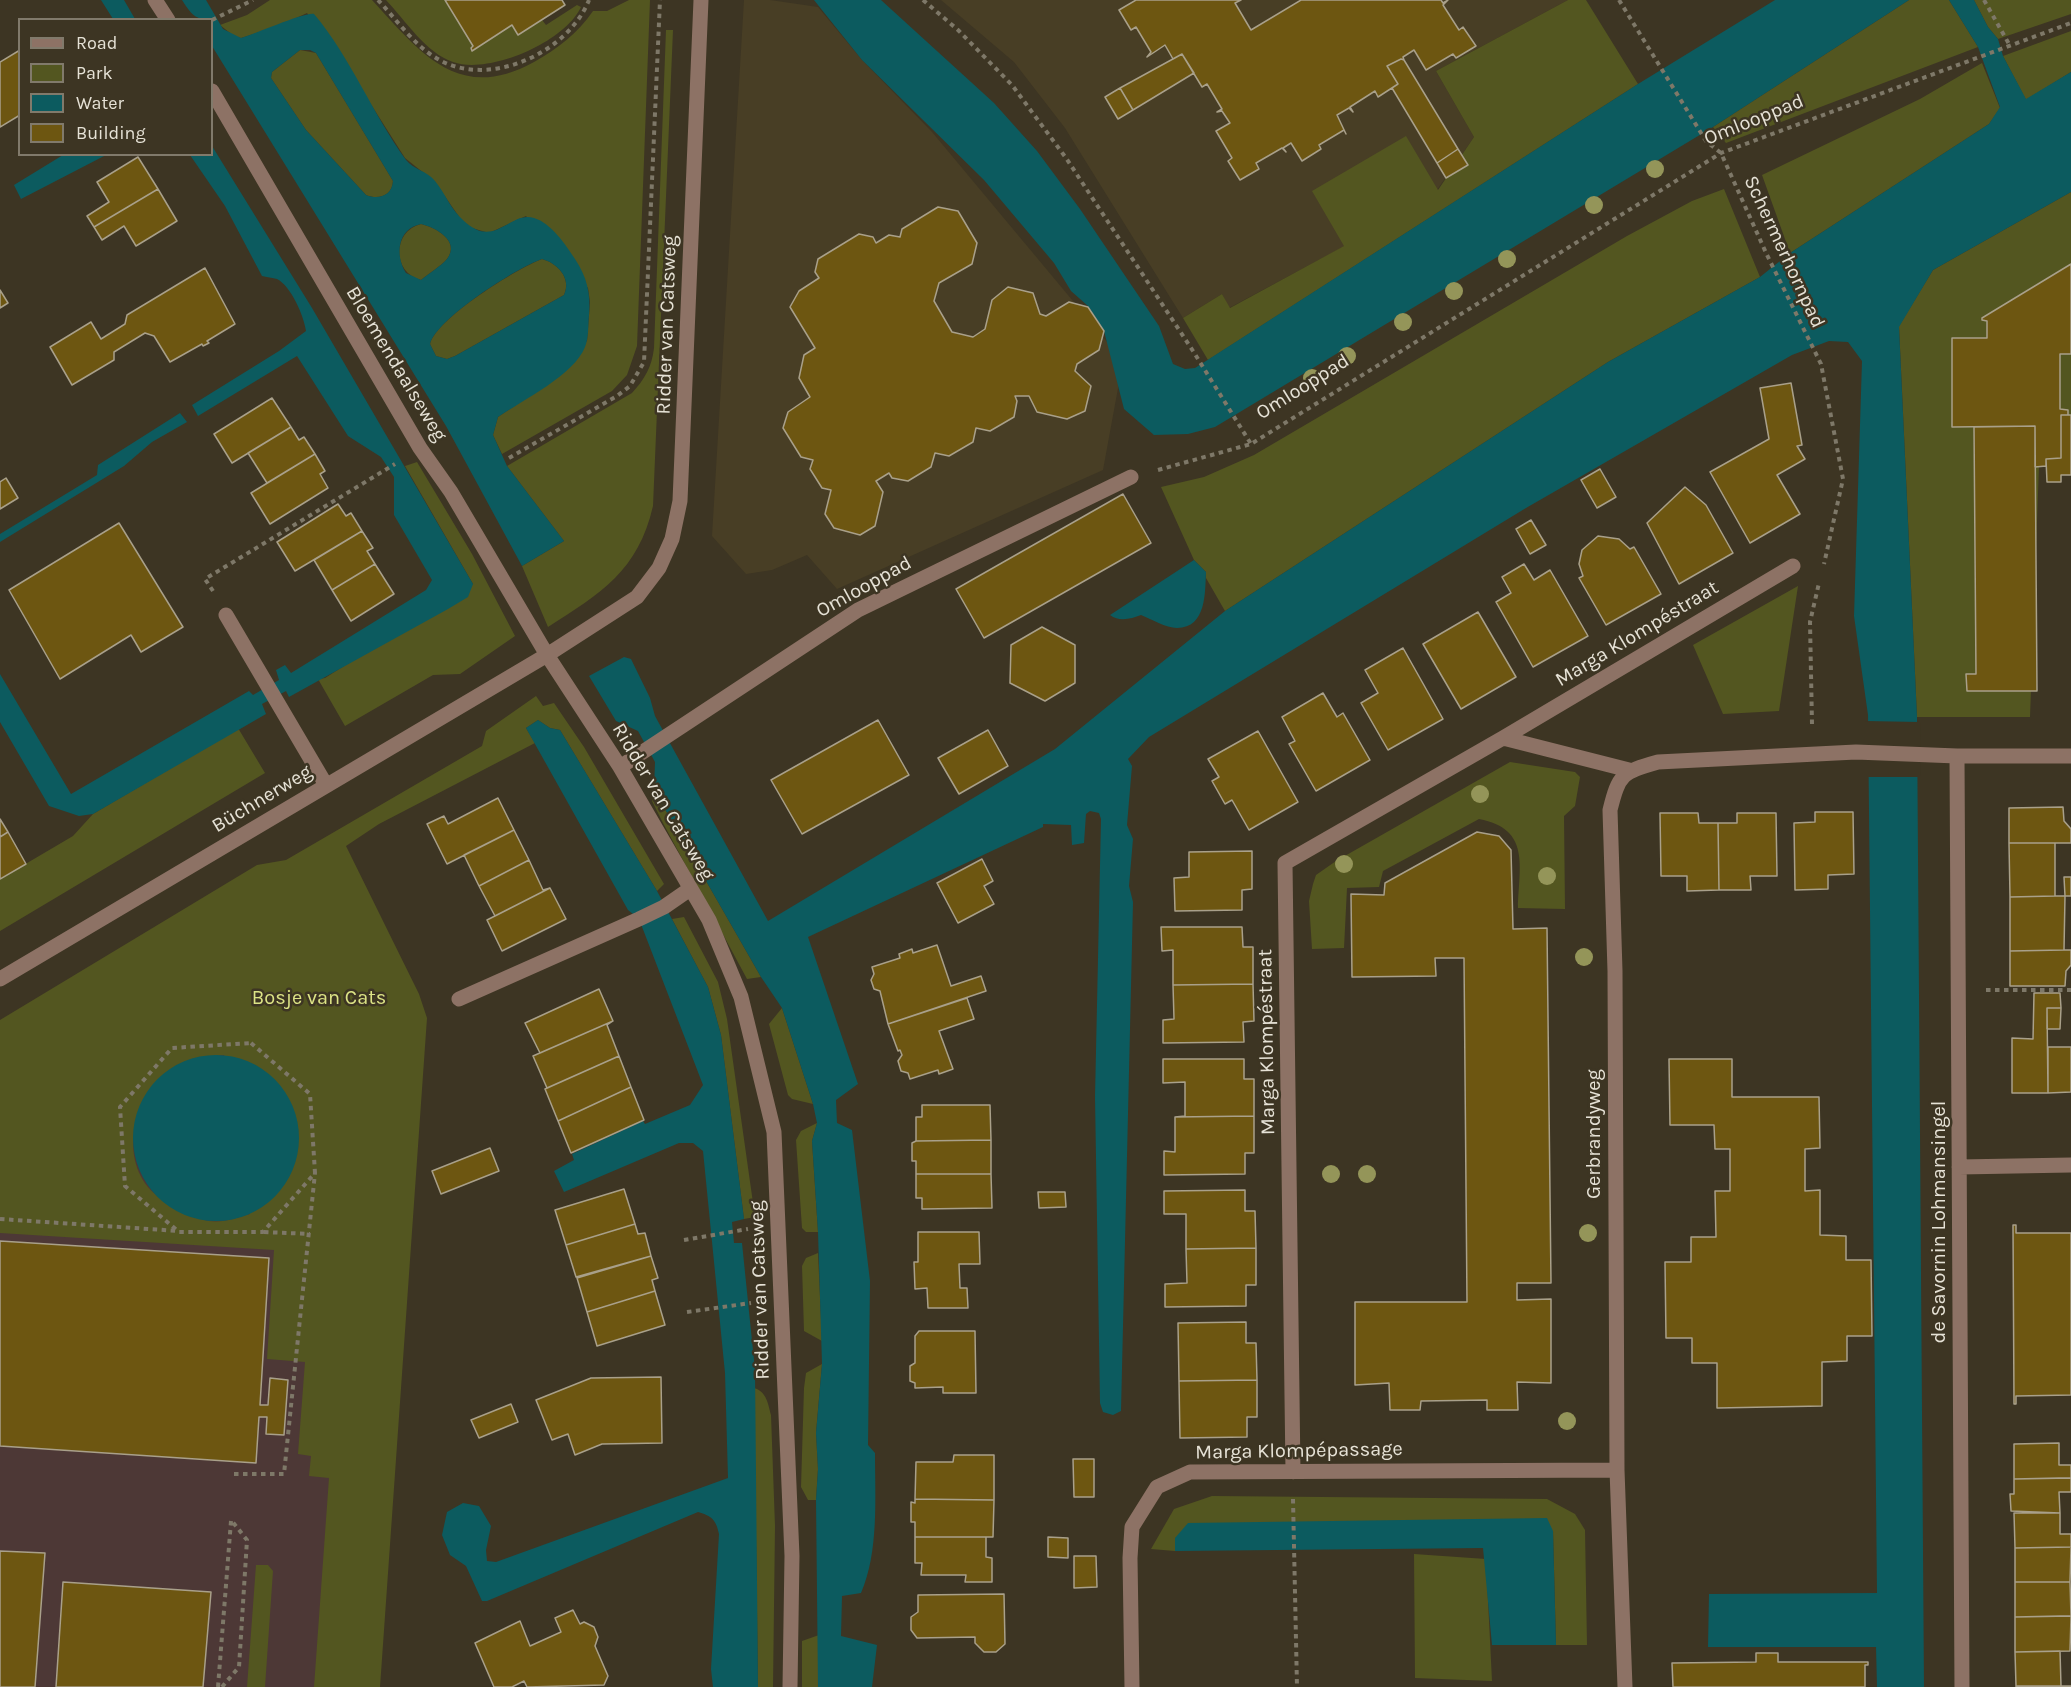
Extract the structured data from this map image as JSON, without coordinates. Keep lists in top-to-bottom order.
{
  "streets": {
    "street": [
      "Omlooppad",
      "Ridder van Catsweg",
      "Bloemendaalseweg",
      "Marga Klompéstraat",
      "Büchnerweg",
      "Gerbrandyweg",
      "de Savornin Lohmansingel",
      "Marga Klompépassage"
    ],
    "path": ["Schermerhornpad"]
  },
  "crossings": [
    ["Omlooppad", "Schermerhornpad"],
    ["Omlooppad", "Ridder van Catsweg"],
    ["Ridder van Catsweg", "Bloemendaalseweg"],
    ["Ridder van Catsweg", "Büchnerweg"],
    ["Bloemendaalseweg", "Büchnerweg"],
    ["Marga Klompéstraat", "Marga Klompépassage"],
    ["Gerbrandyweg", "Marga Klompépassage"]
  ],
  "parks": ["Bosje van Cats"],
  "legend": [
    "Road",
    "Park",
    "Water",
    "Building"
  ]
}
